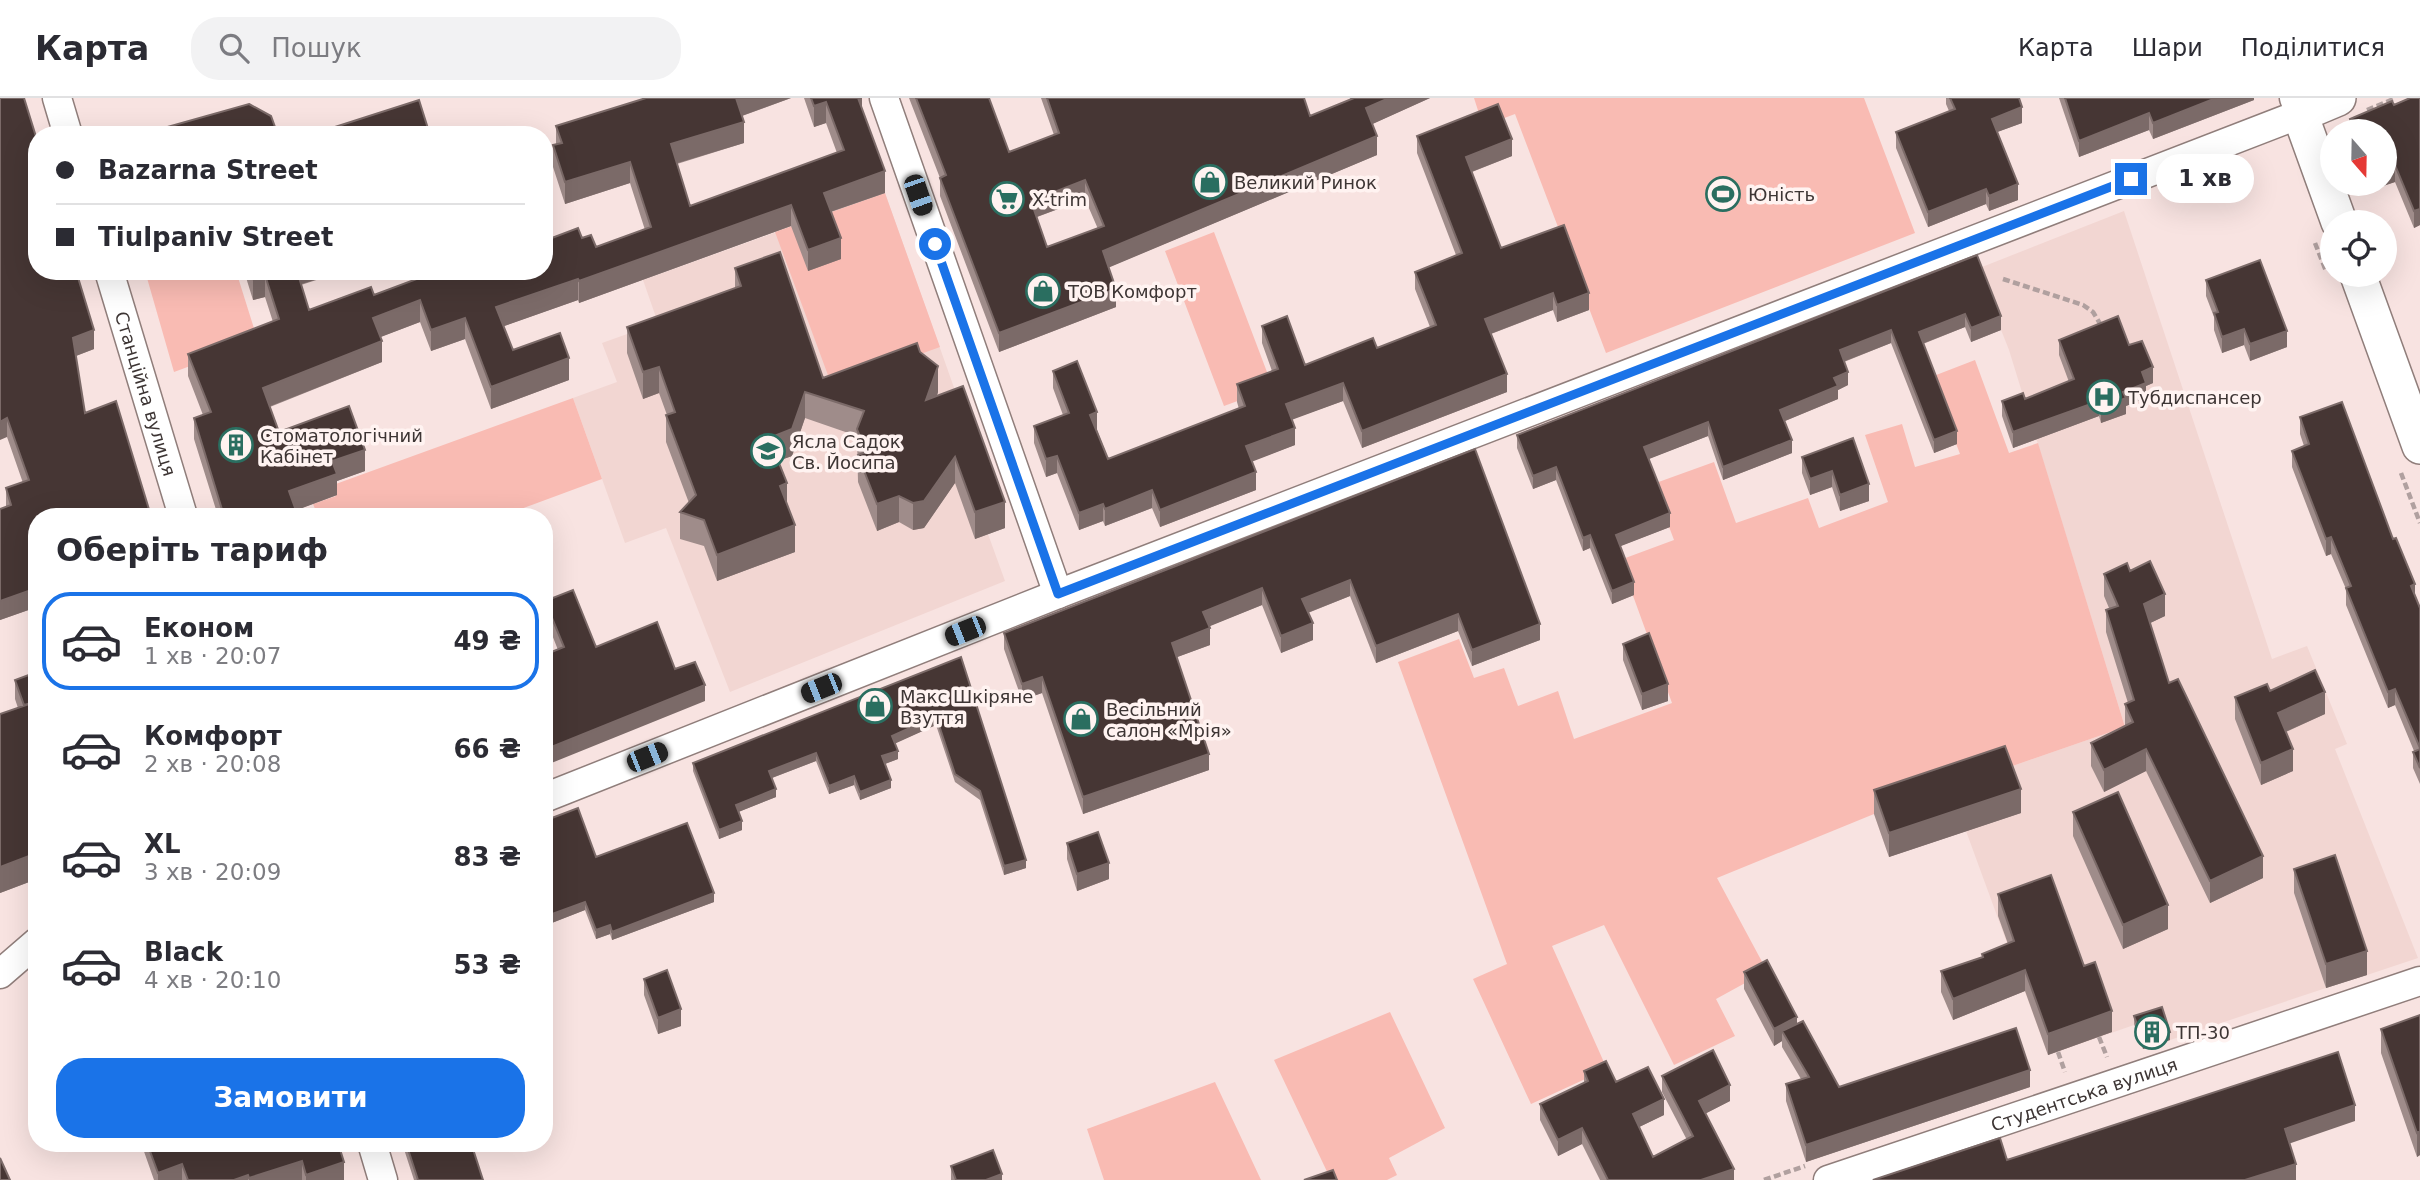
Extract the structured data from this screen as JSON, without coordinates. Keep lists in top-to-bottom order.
{
  "streets": {
    "street": ["Станційна вулиця", "Студентська вулиця"]
  },
  "places": {
    "shop": [
      "Великий Ринок",
      "ТОВ Комфорт",
      "Макс Шкіряне Взуття",
      "Весільний салон «Мрія»"
    ],
    "sports": ["Юність"],
    "supermarket": ["X-trim"],
    "hospital": ["Тубдиспансер"],
    "building": ["Стоматологічний Кабінет", "ТП-30"],
    "school or university": ["Ясла Садок Св. Йосипа"]
  },
  "north": "bottom",
  "page": {
    "header": "Карта",
    "search": "Пошук",
    "nav": ["Карта", "Шари", "Поділитися"],
    "banner": ["Bazarna Street", "Tiulpaniv Street"],
    "bubble": "1 хв",
    "heading": "Оберіть тариф",
    "list": [
      {
        "name": "Економ",
        "note": "1 хв · 20:07",
        "value": "49 ₴"
      },
      {
        "name": "Комфорт",
        "note": "2 хв · 20:08",
        "value": "66 ₴"
      },
      {
        "name": "XL",
        "note": "3 хв · 20:09",
        "value": "83 ₴"
      },
      {
        "name": "Black",
        "note": "4 хв · 20:10",
        "value": "53 ₴"
      }
    ],
    "buttons": "Замовити"
  }
}
